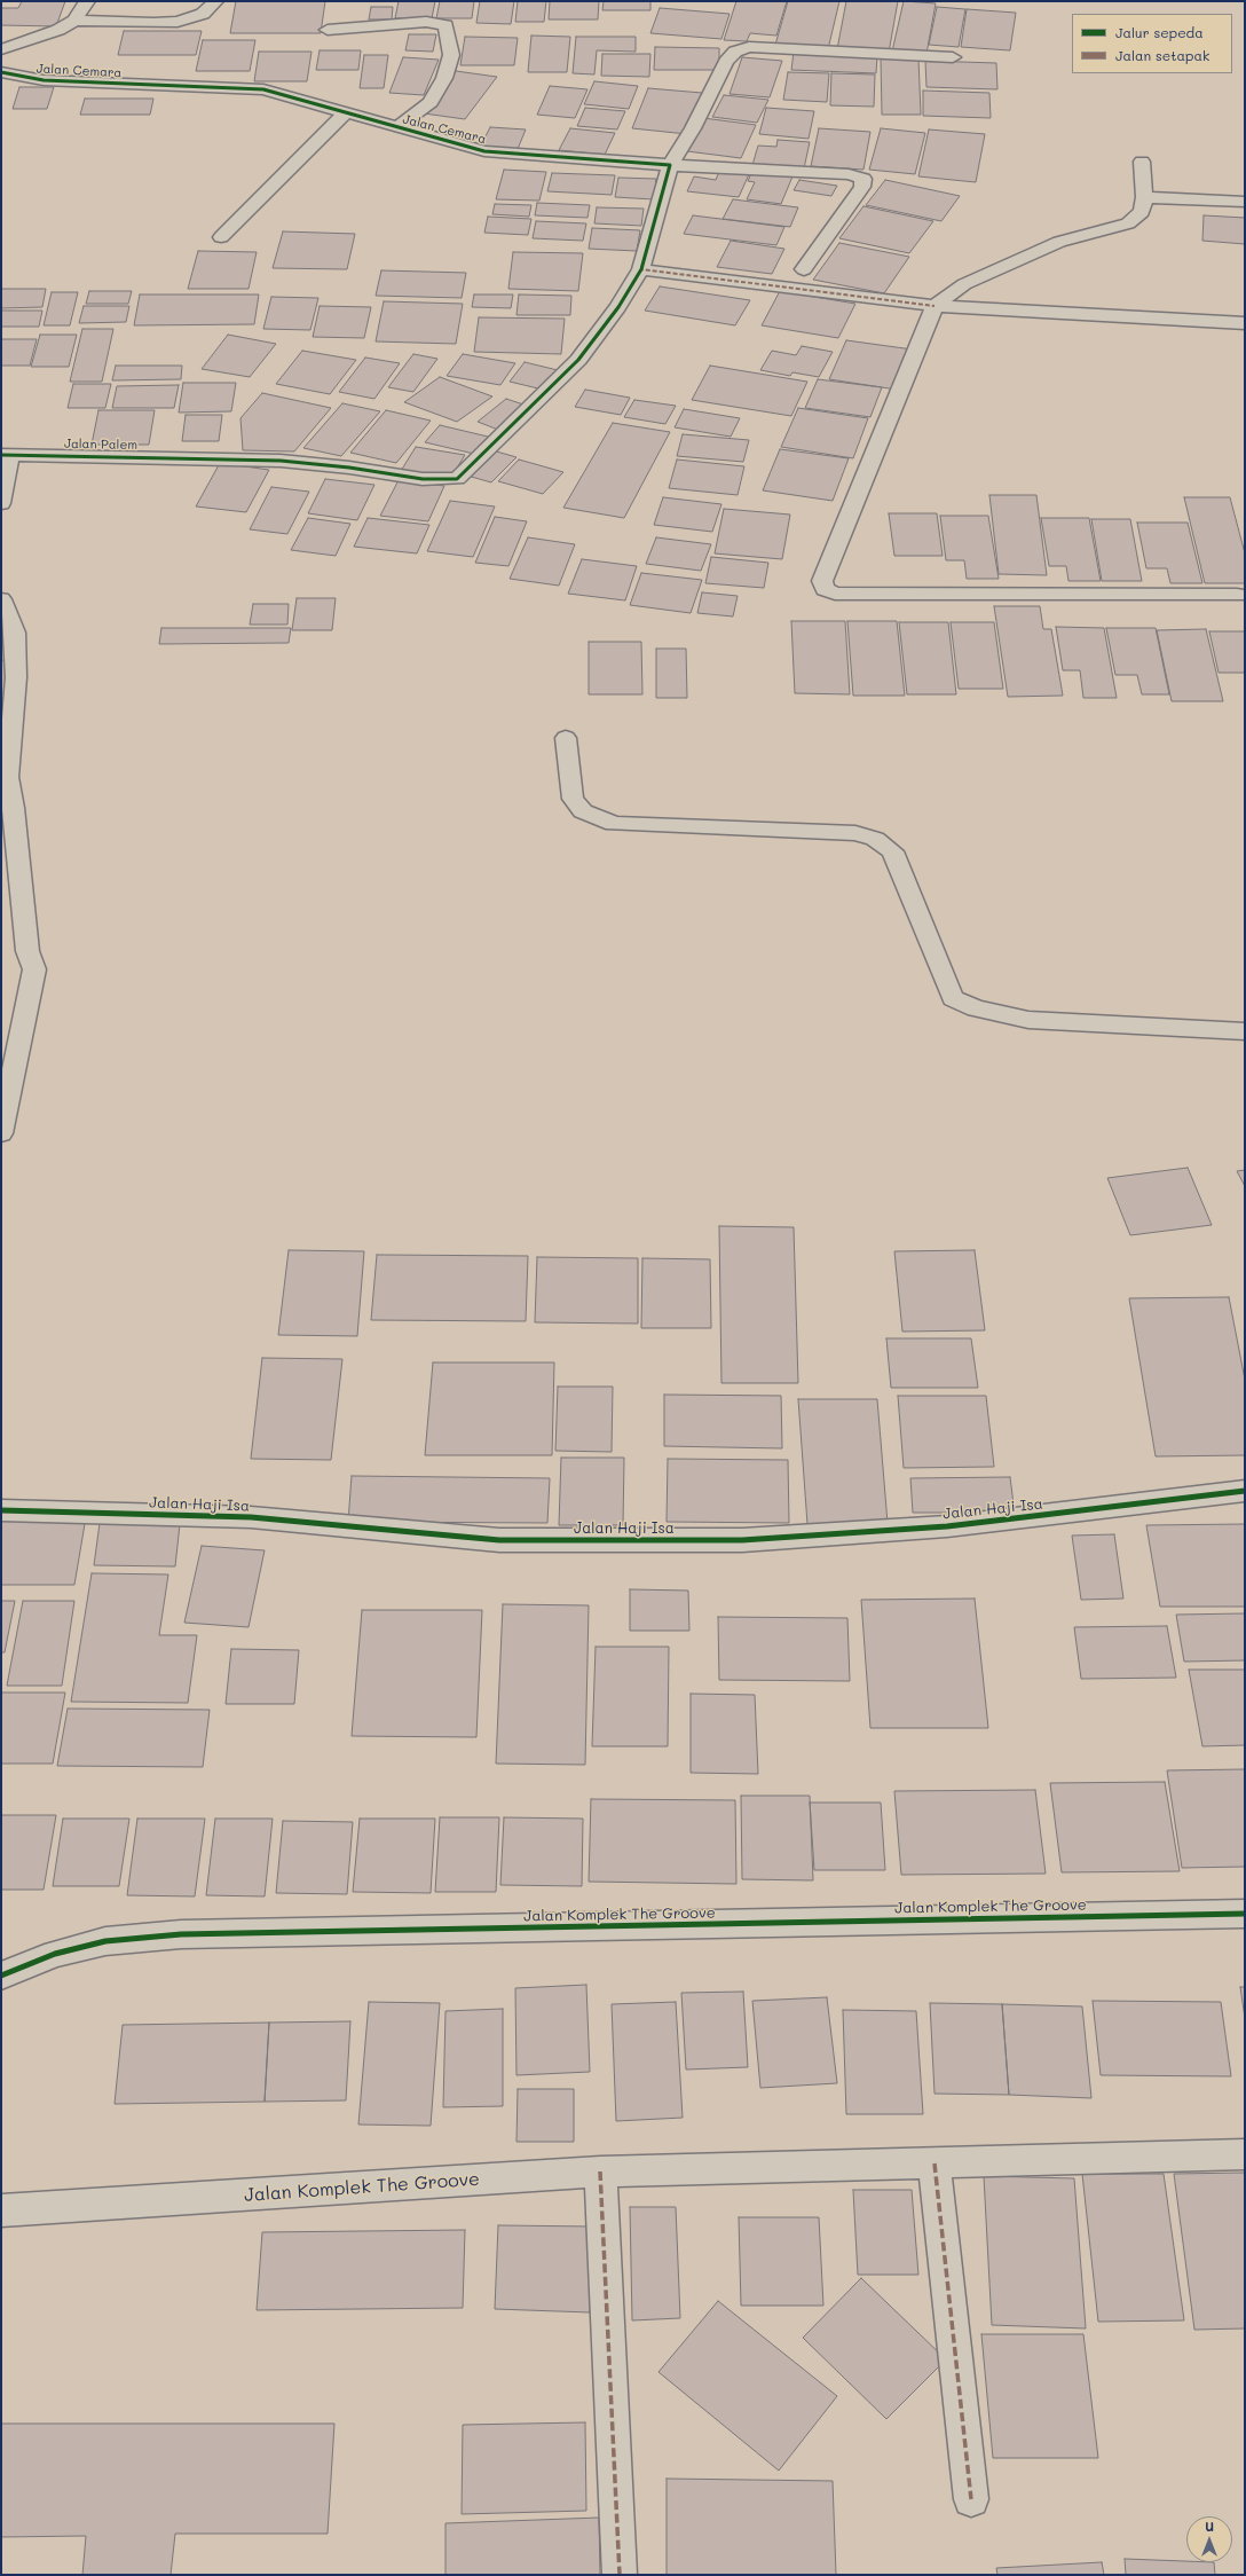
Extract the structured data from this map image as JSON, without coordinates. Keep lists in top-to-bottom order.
{
  "streets": {
    "street": [
      "Jalan Cemara",
      "Jalan Palem",
      "Jalan Haji Isa",
      "Jalan Komplek The Groove"
    ]
  },
  "legend": ["Jalur sepeda", "Jalan setapak"],
  "north": "top"
}
